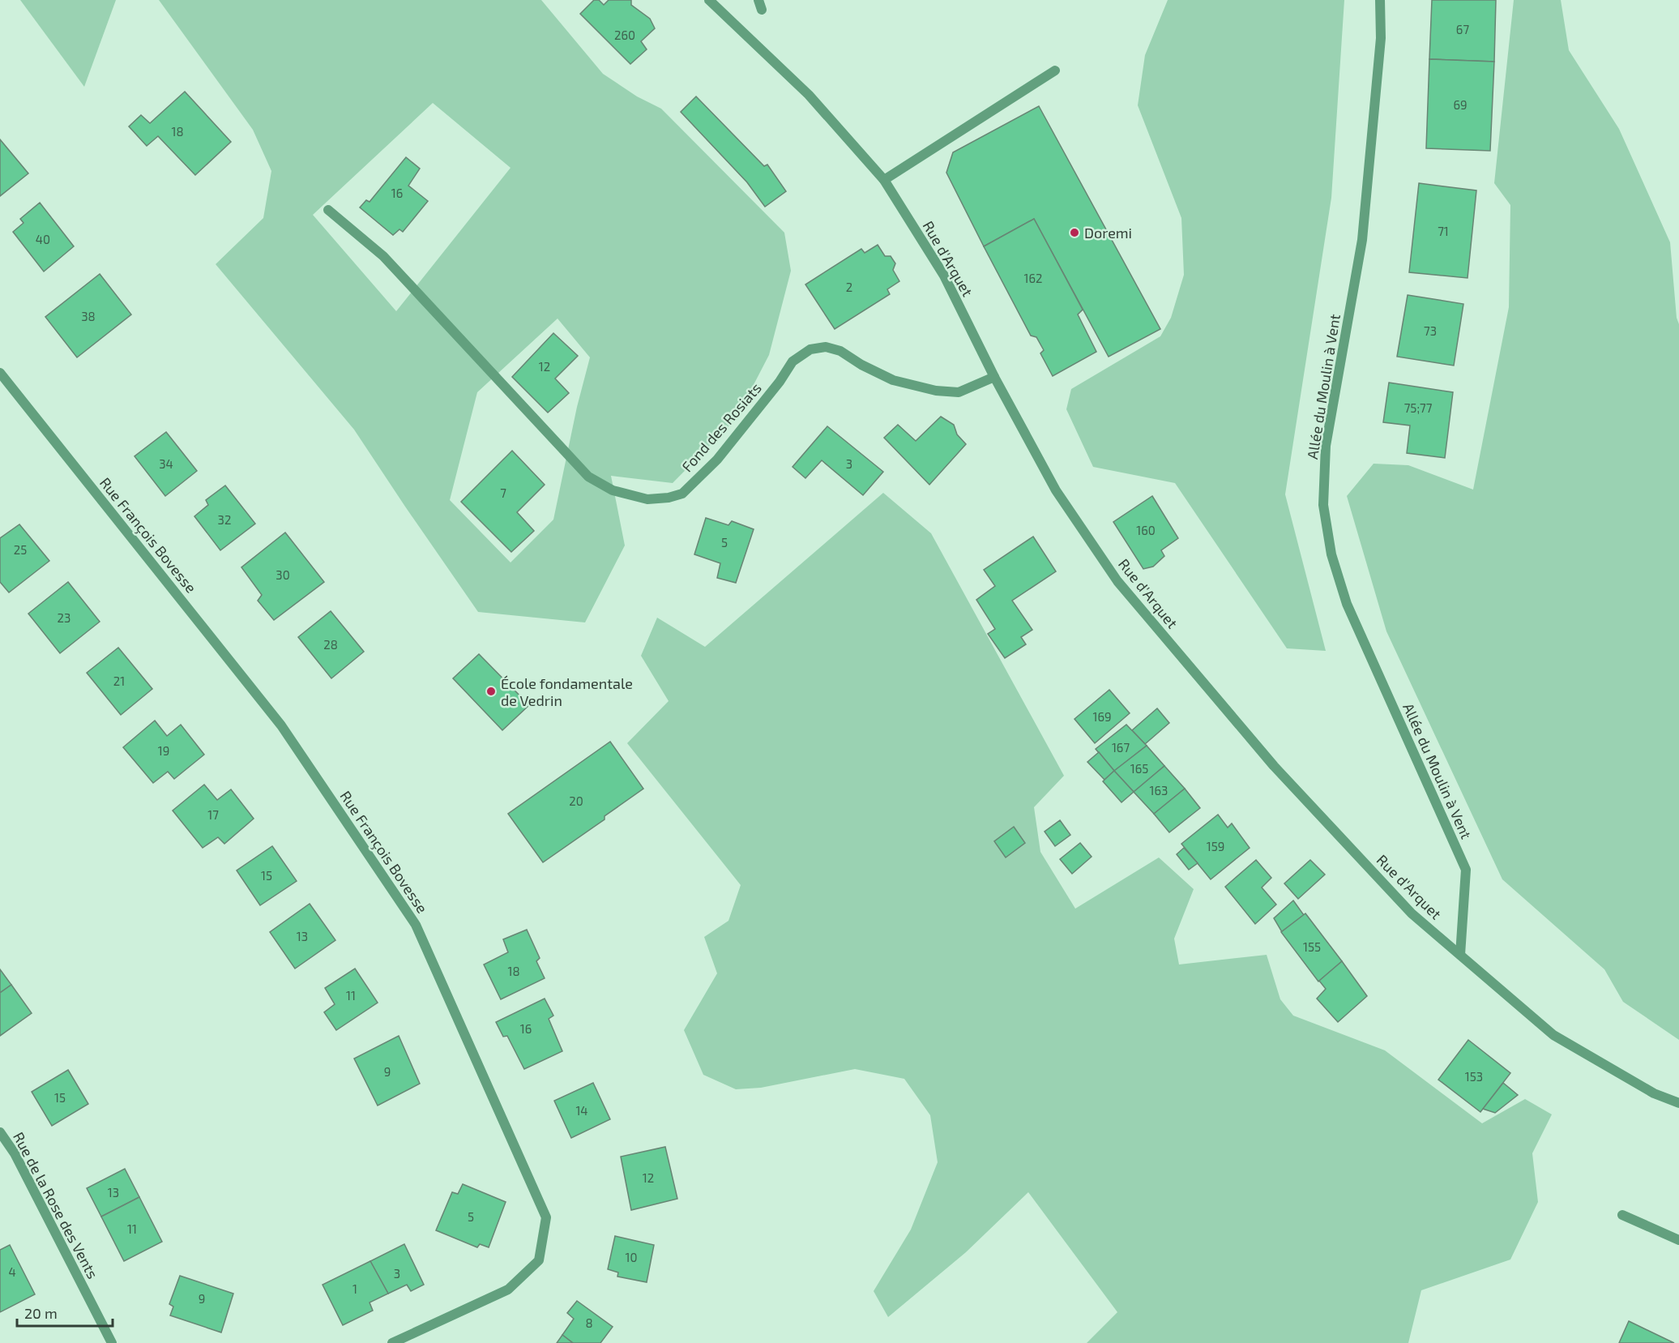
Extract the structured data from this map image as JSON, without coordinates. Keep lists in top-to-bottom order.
{
  "streets": {
    "street": [
      "Rue d'Arquet",
      "Allée du Moulin à Vent",
      "Fond des Rosiats",
      "Rue François Bovesse",
      "Rue de la Rose des Vents"
    ]
  },
  "crossings": [
    ["Rue d'Arquet", "Allée du Moulin à Vent"],
    ["Rue d'Arquet", "Fond des Rosiats"]
  ],
  "places": ["Doremi", "École fondamentale de Vedrin"],
  "house_numbers": [
    "67",
    "260",
    "69",
    "18",
    "16",
    "71",
    "40",
    "162",
    "2",
    "38",
    "73",
    "12",
    "75;77",
    "34",
    "3",
    "7",
    "32",
    "160",
    "5",
    "25",
    "30",
    "23",
    "28",
    "21",
    "169",
    "167",
    "19",
    "165",
    "163",
    "20",
    "17",
    "159",
    "15",
    "13",
    "155",
    "18",
    "11",
    "16",
    "9",
    "153",
    "15",
    "14",
    "12",
    "13",
    "5",
    "11",
    "10",
    "4",
    "3",
    "1",
    "9",
    "8"
  ],
  "scale_bar": "20 m"
}
